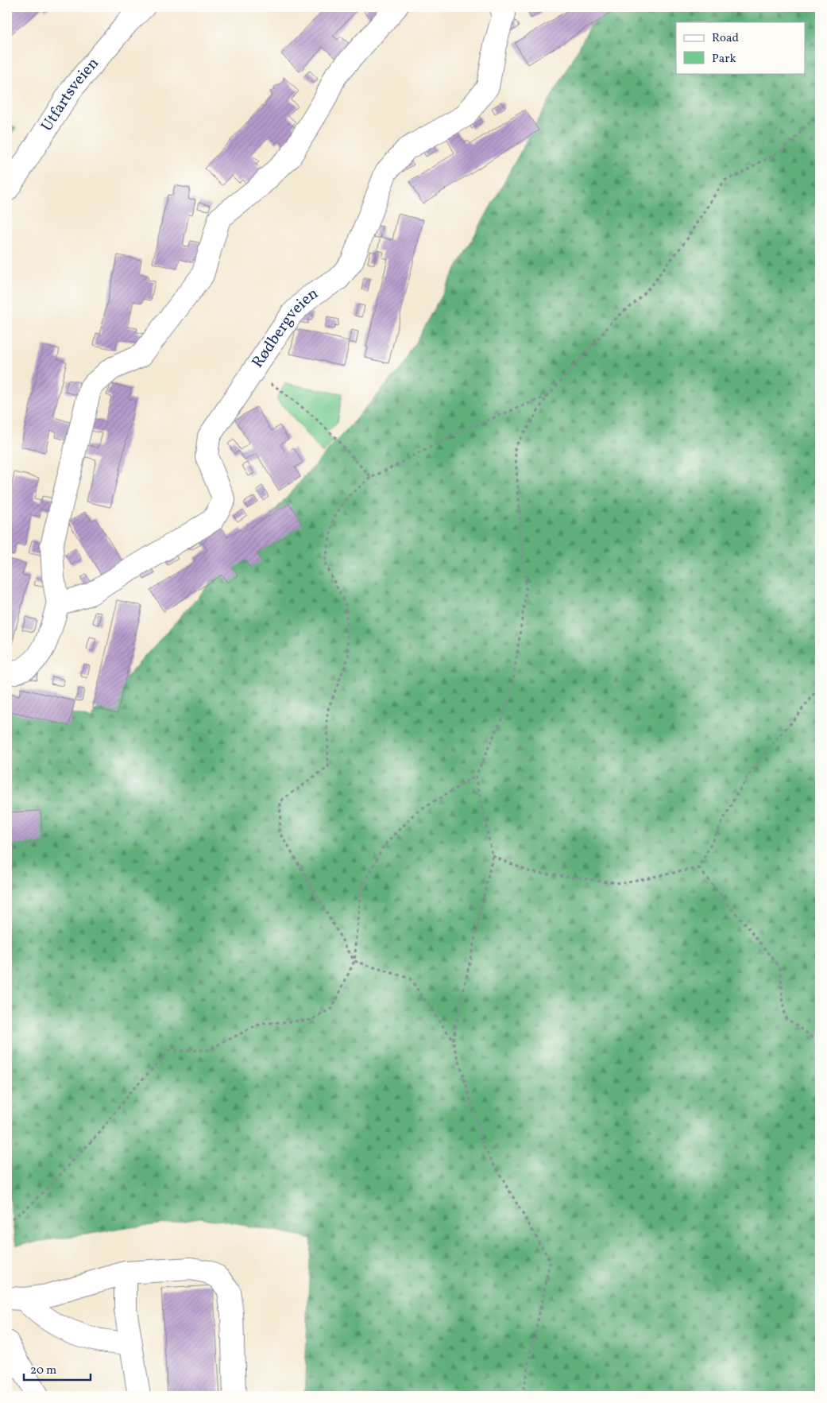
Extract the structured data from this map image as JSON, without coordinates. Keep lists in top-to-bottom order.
{
  "streets": {
    "street": ["Utfartsveien", "Rødbergveien"]
  },
  "legend": ["Road", "Park"],
  "scale_bar": "20 m"
}
